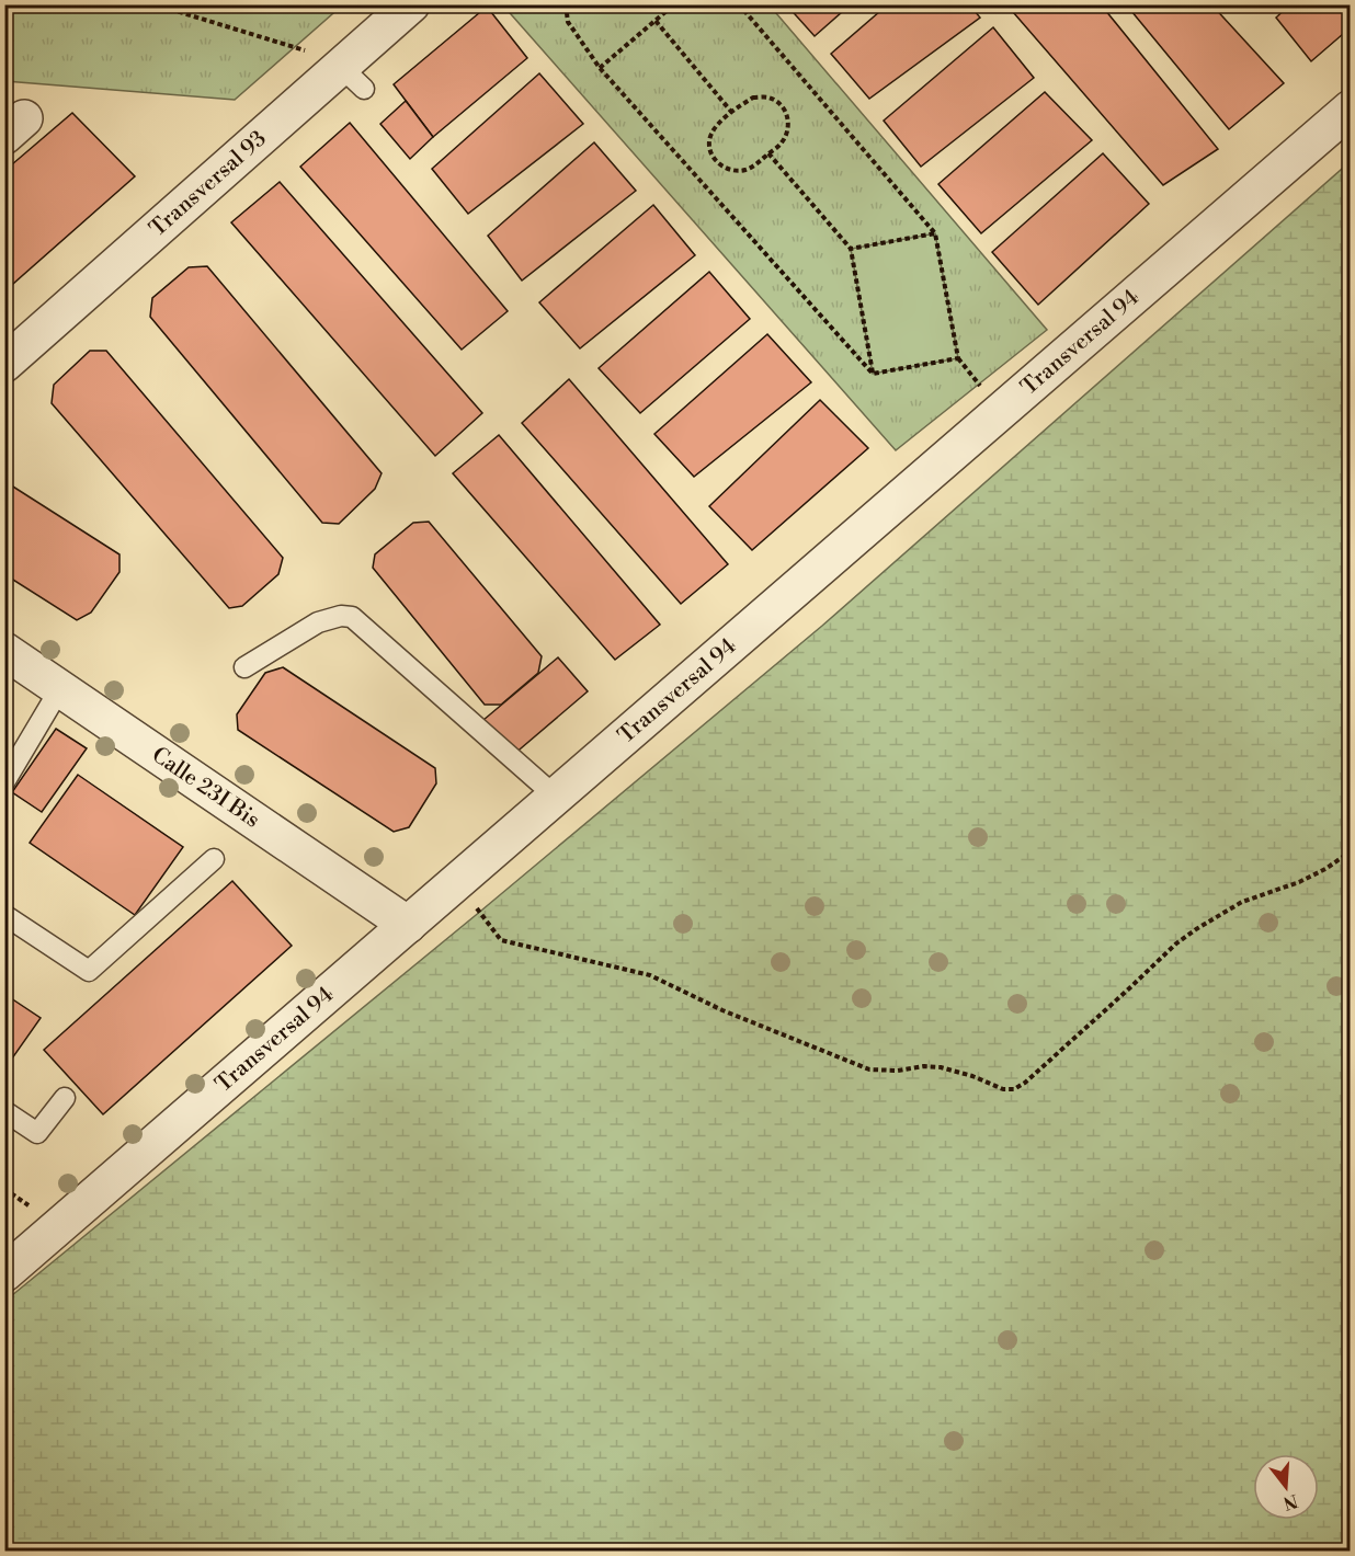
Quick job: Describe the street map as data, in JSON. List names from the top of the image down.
{
  "streets": {
    "street": ["Transversal 93", "Transversal 94", "Calle 23I Bis"]
  },
  "crossings": [
    ["Transversal 94", "Calle 23I Bis"]
  ],
  "north": "bottom"
}
